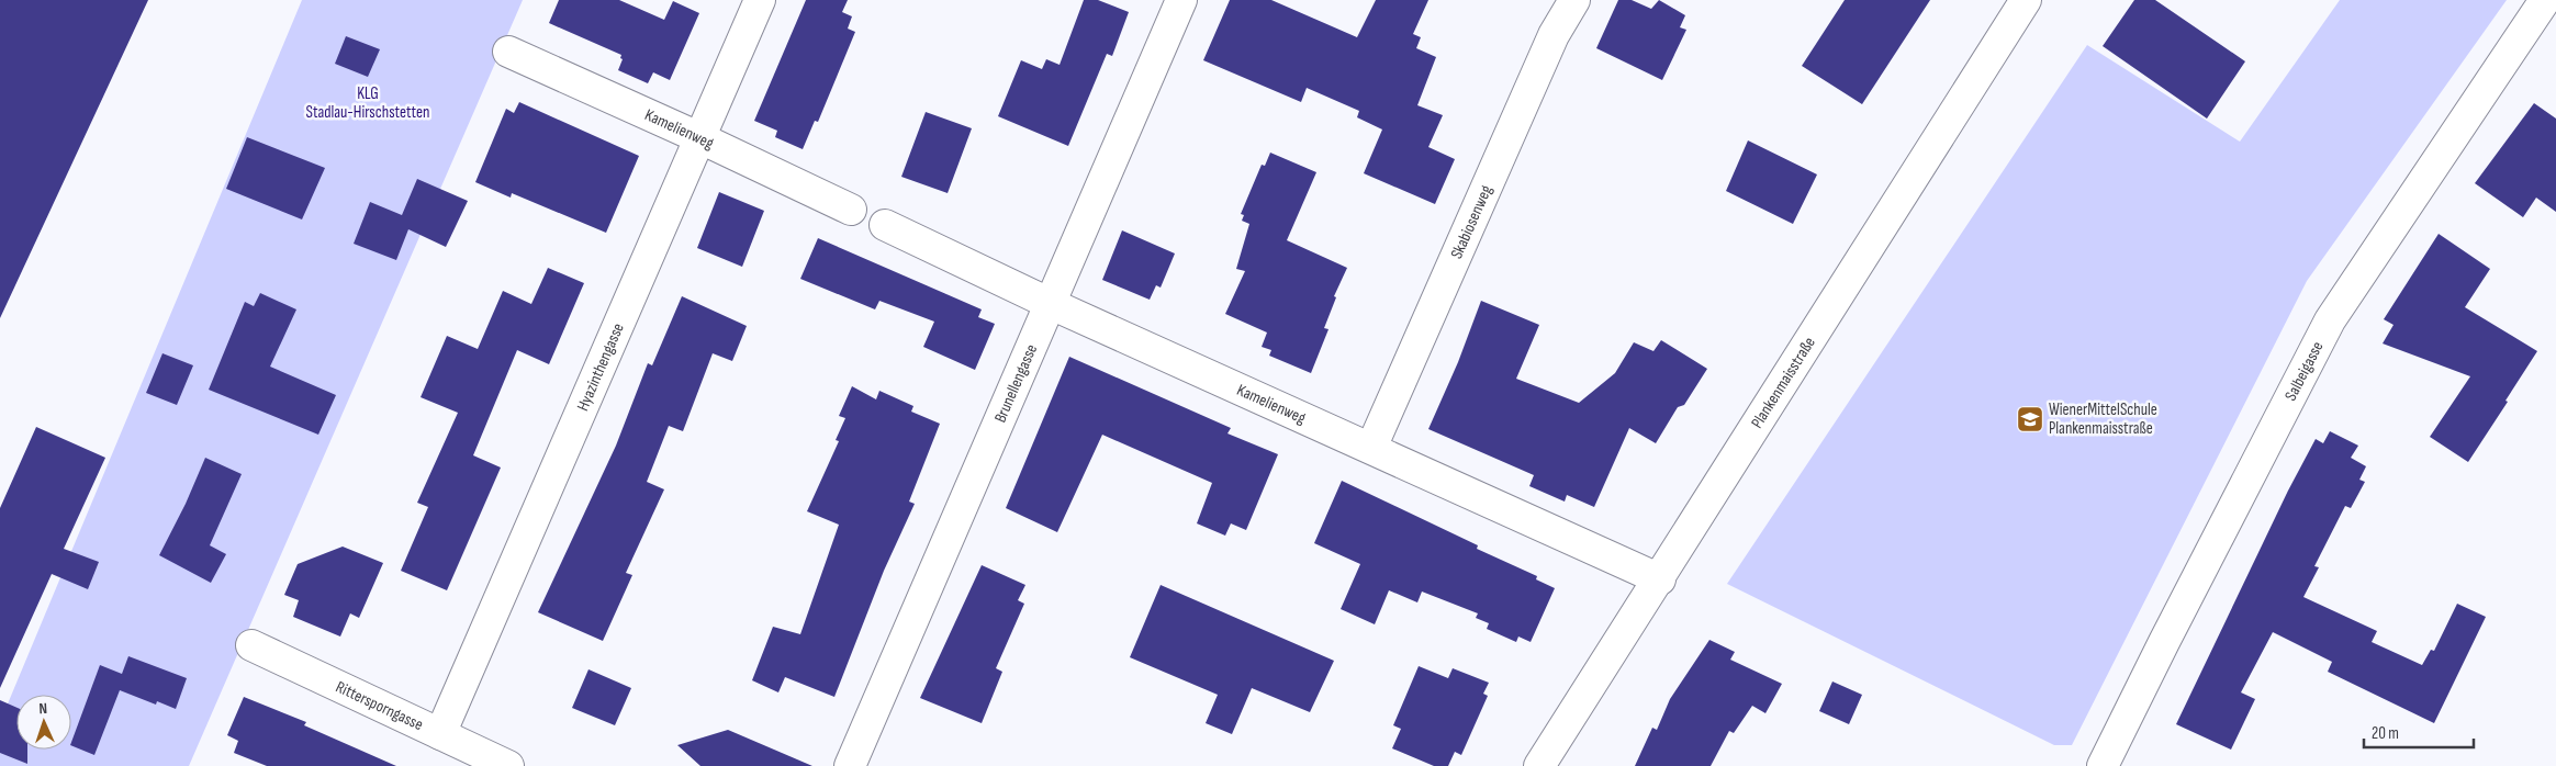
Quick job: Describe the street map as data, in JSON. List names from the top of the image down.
{
  "streets": {
    "street": [
      "Kamelienweg",
      "Skabiosenweg",
      "Hyazinthengasse",
      "Salbeigasse",
      "Brunellengasse",
      "Plankenmaisstraße",
      "Rittersporngasse"
    ]
  },
  "crossings": [
    ["Kamelienweg", "Skabiosenweg"],
    ["Kamelienweg", "Hyazinthengasse"],
    ["Kamelienweg", "Brunellengasse"],
    ["Kamelienweg", "Plankenmaisstraße"],
    ["Hyazinthengasse", "Rittersporngasse"]
  ],
  "parks": ["KLG Stadlau-Hirschstetten"],
  "places": {
    "school or university": ["WienerMittelSchule Plankenmaisstraße"]
  },
  "scale_bar": "20 m",
  "north": "top"
}
